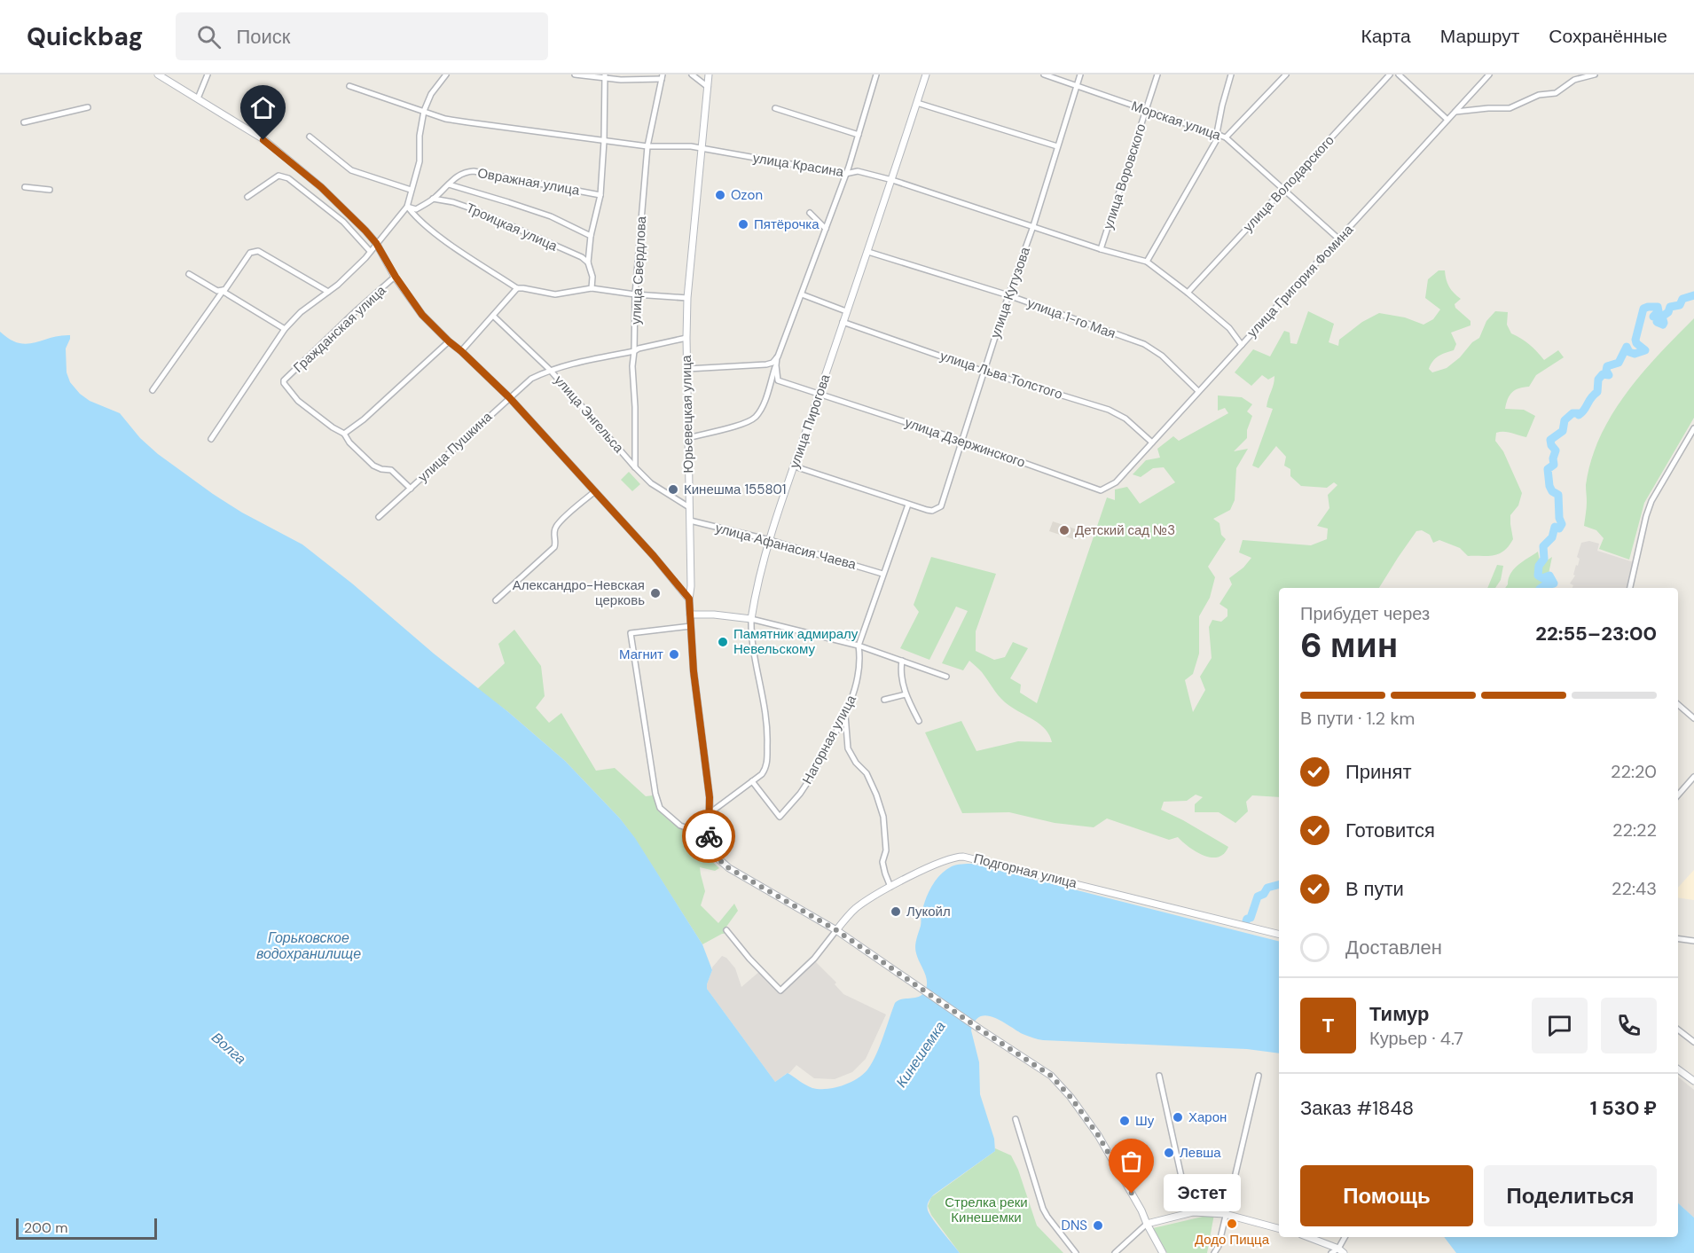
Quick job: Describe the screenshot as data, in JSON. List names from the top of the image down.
{
  "streets": {
    "street": [
      "Морская улица",
      "улица Красина",
      "улица Воровского",
      "Овражная улица",
      "улица Володарского",
      "Троицкая улица",
      "улица Свердлова",
      "улица Григория Фомина",
      "улица Кутузова",
      "улица 1-го Мая",
      "Гражданская улица",
      "улица Льва Толстого",
      "улица Энгельса",
      "Юрьевецкая улица",
      "улица Пирогова",
      "улица Дзержинского",
      "улица Пушкина",
      "улица Афанасия Чаева",
      "Нагорная улица",
      "Подгорная улица"
    ]
  },
  "crossings": [
    ["Морская улица", "улица Воровского"],
    ["Морская улица", "улица Володарского"],
    ["Морская улица", "улица Григория Фомина"],
    ["Морская улица", "улица Кутузова"],
    ["улица Красина", "улица Воровского"],
    ["улица Красина", "улица Володарского"],
    ["улица Красина", "улица Свердлова"],
    ["улица Красина", "улица Григория Фомина"],
    ["улица Красина", "улица Кутузова"],
    ["улица Красина", "Юрьевецкая улица"],
    ["улица Красина", "улица Пирогова"],
    ["Овражная улица", "Троицкая улица"],
    ["улица Свердлова", "улица Энгельса"],
    ["улица Свердлова", "улица Пушкина"],
    ["улица Григория Фомина", "улица 1-го Мая"],
    ["улица Григория Фомина", "улица Льва Толстого"],
    ["улица Григория Фомина", "улица Дзержинского"],
    ["улица Кутузова", "улица 1-го Мая"],
    ["улица Кутузова", "улица Льва Толстого"],
    ["улица Кутузова", "улица Дзержинского"],
    ["улица Кутузова", "Нагорная улица"],
    ["улица 1-го Мая", "улица Пирогова"],
    ["улица Льва Толстого", "улица Пирогова"],
    ["улица Энгельса", "Юрьевецкая улица"],
    ["улица Энгельса", "улица Пушкина"],
    ["Юрьевецкая улица", "улица Пирогова"],
    ["Юрьевецкая улица", "улица Пушкина"],
    ["Юрьевецкая улица", "улица Афанасия Чаева"],
    ["Юрьевецкая улица", "Подгорная улица"],
    ["улица Пирогова", "улица Дзержинского"],
    ["улица Пирогова", "улица Афанасия Чаева"],
    ["улица Пирогова", "Нагорная улица"],
    ["улица Афанасия Чаева", "Нагорная улица"]
  ],
  "water": ["Горьковское водохранилище", "Волга", "Кинешемка"],
  "parks": ["Стрелка реки Кинешемки"],
  "places": [
    "Ozon",
    "Пятёрочка",
    "Кинешма 155801",
    "Детский сад №3",
    "Александро-Невская церковь",
    "Памятник адмиралу Невельскому",
    "Магнит",
    "Лукойл",
    "Харон",
    "Шу",
    "Левша",
    "Эстет",
    "Додо Пицца",
    "DNS"
  ],
  "scale_bar": "200 m",
  "page": {
    "header": "Quickbag",
    "search": "Поиск",
    "nav": ["Карта", "Маршрут", "Сохранённые"],
    "heading": ["6 мин", "Прибудет через", "22:55–23:00"],
    "panel": [
      "Тимур",
      "Курьер · 4.7",
      "Заказ #1848",
      "1 530 ₽"
    ],
    "bar": "В пути · 1.2 km",
    "list": [
      ["Принят", "22:20"],
      ["Готовится", "22:22"],
      ["В пути", "22:43"],
      "Доставлен"
    ],
    "round": "Т",
    "buttons": ["Помощь", "Поделиться"],
    "bubble": "Эстет",
    "scale": "200 m"
  }
}
